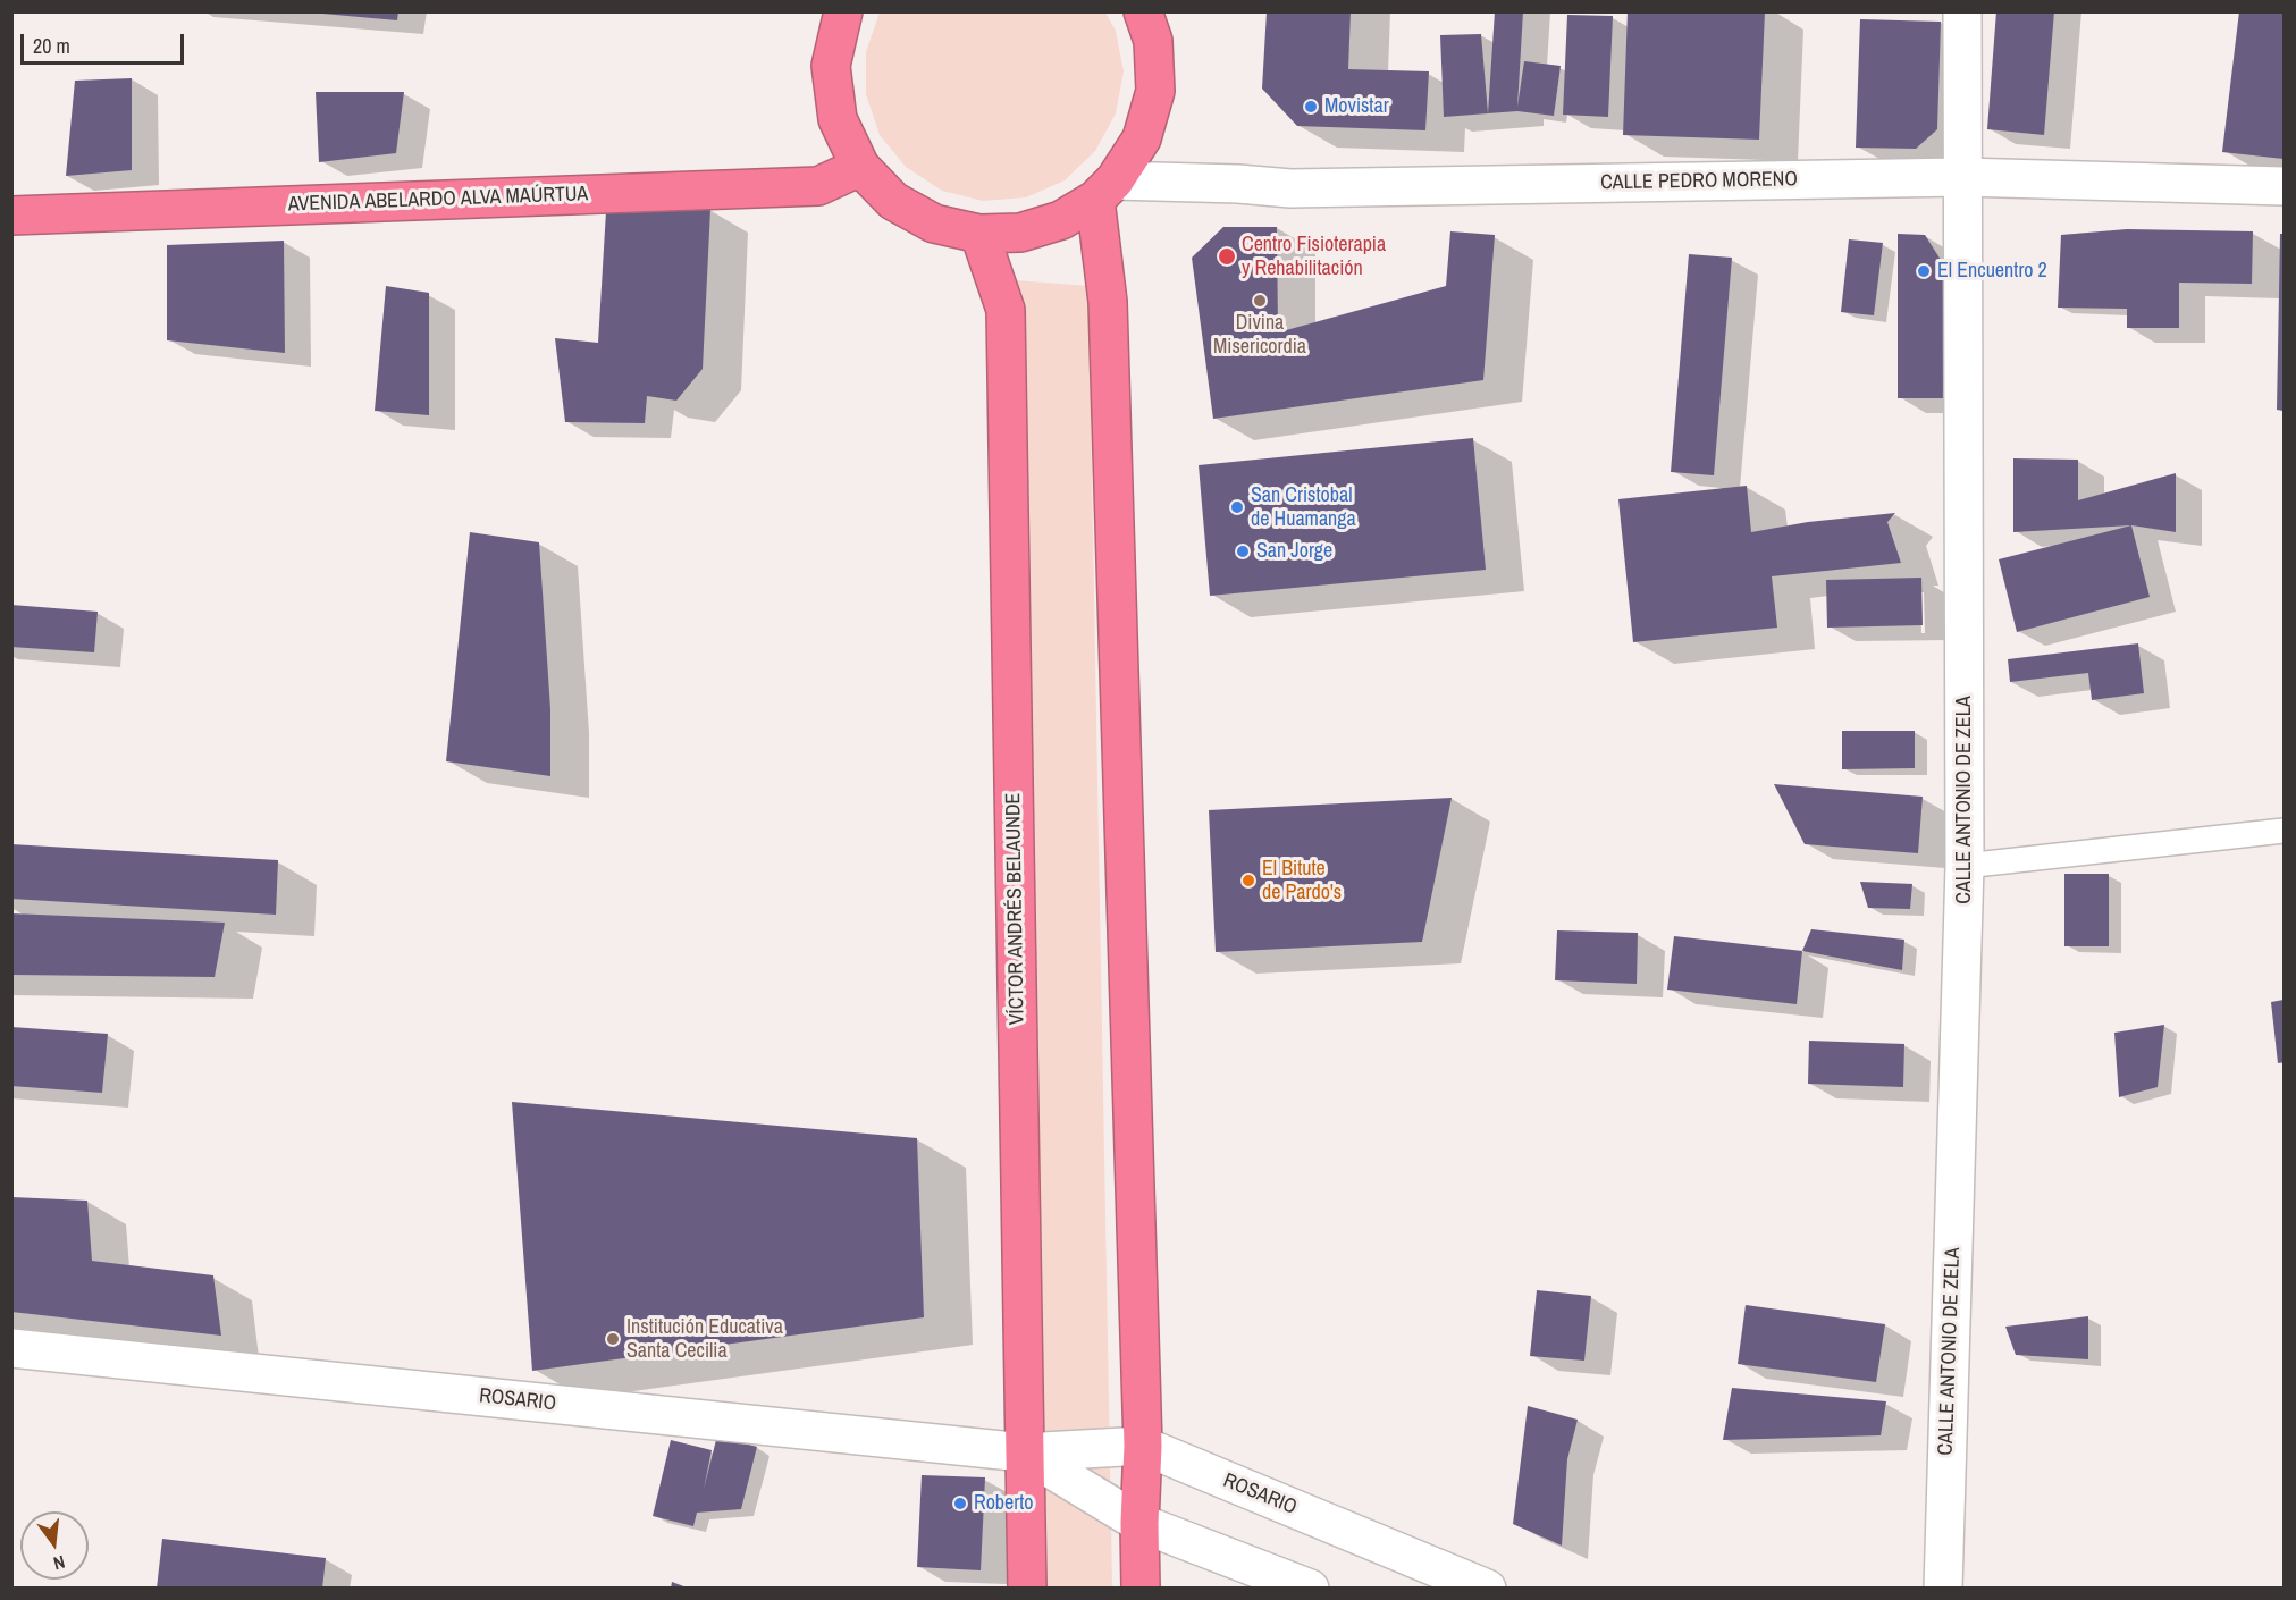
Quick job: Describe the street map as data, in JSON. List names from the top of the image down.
{
  "streets": {
    "highway": ["AVENIDA ABELARDO ALVA MAÚRTUA", "VÍCTOR ANDRÉS BELAUNDE"],
    "street": ["CALLE PEDRO MORENO", "CALLE ANTONIO DE ZELA", "ROSARIO"]
  },
  "crossings": [
    ["CALLE PEDRO MORENO", "CALLE ANTONIO DE ZELA"],
    ["VÍCTOR ANDRÉS BELAUNDE", "ROSARIO"]
  ],
  "places": [
    "Movistar",
    "Centro Fisioterapia y Rehabilitación",
    "El Encuentro 2",
    "Divina Misericordia",
    "San Cristobal de Huamanga",
    "San Jorge",
    "El Bitute de Pardo's",
    "Institución Educativa Santa Cecilia",
    "Roberto"
  ],
  "scale_bar": "20 m",
  "north": "bottom"
}
